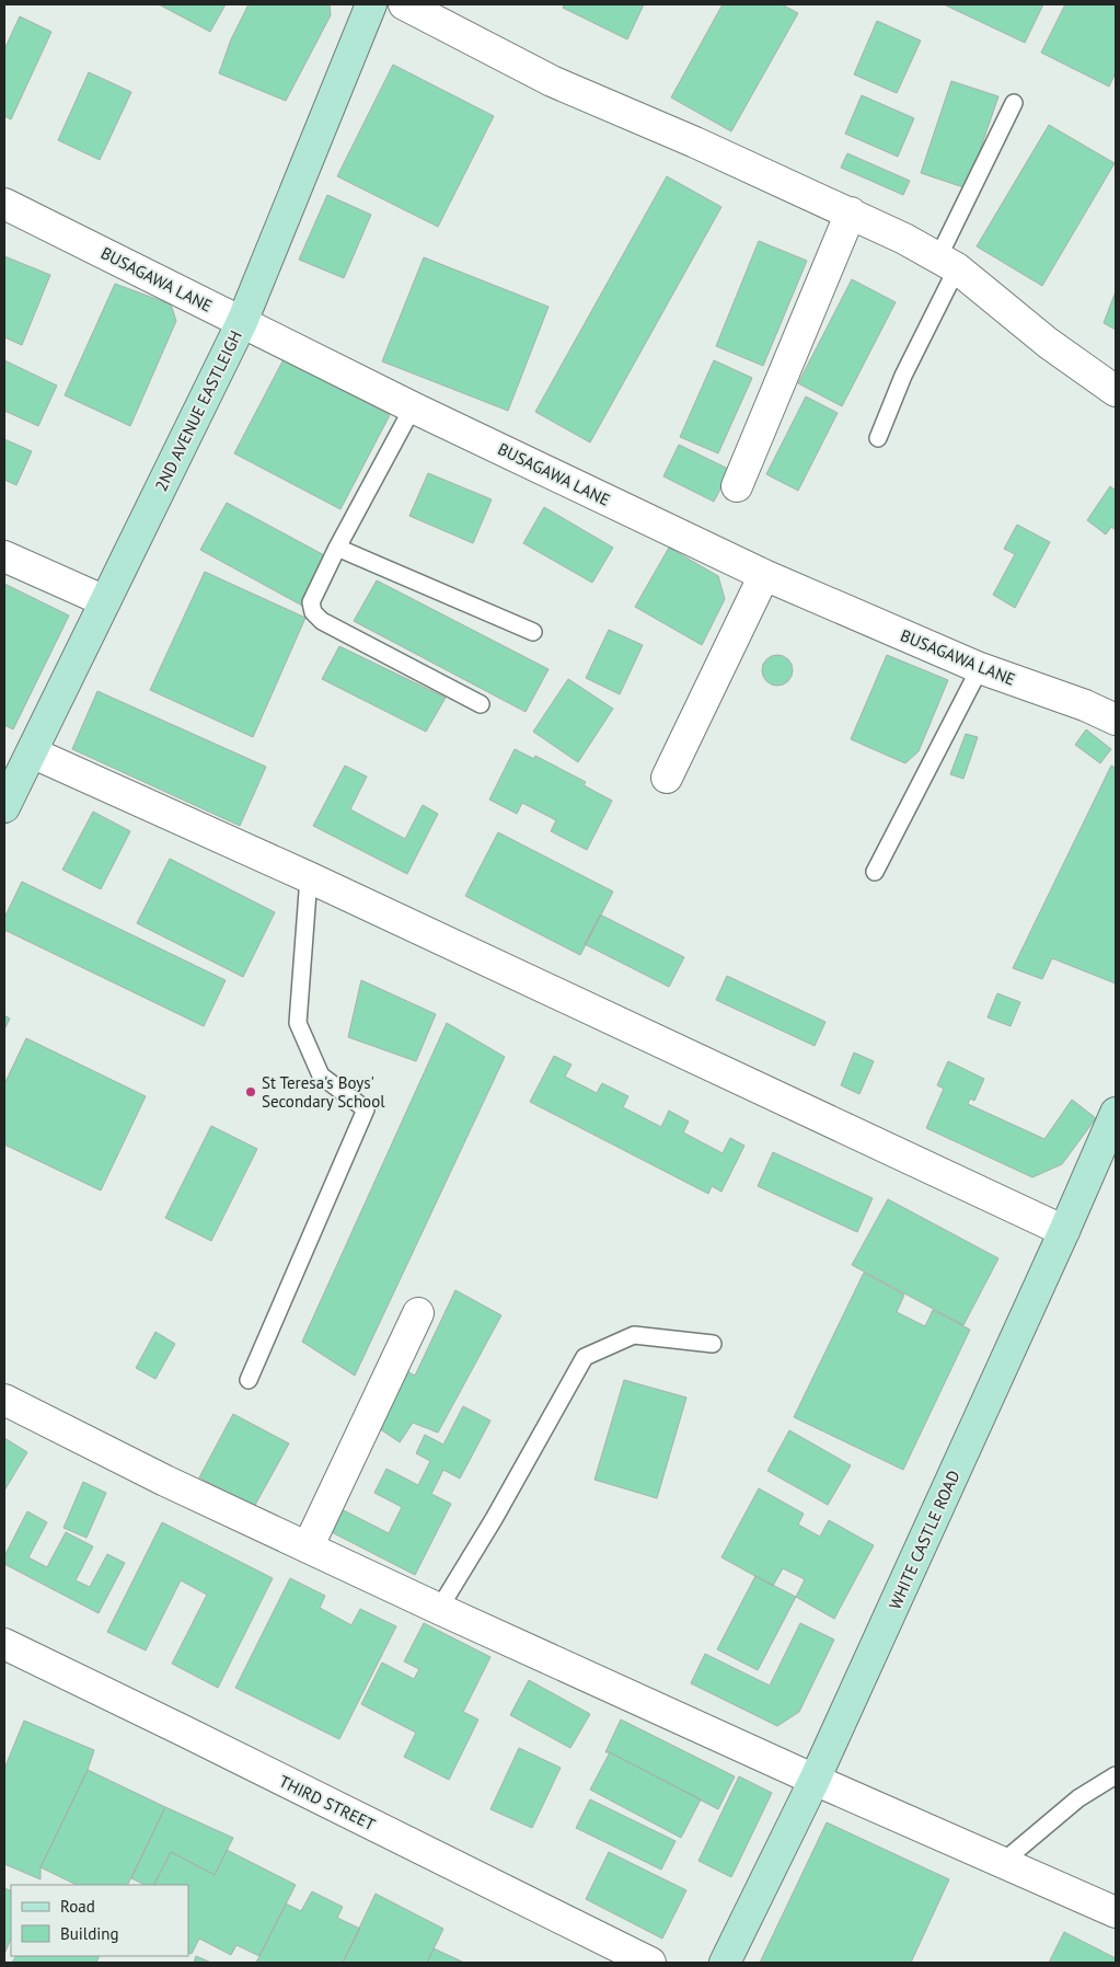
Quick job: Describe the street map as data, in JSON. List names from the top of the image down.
{
  "streets": {
    "street": [
      "BUSAGAWA LANE",
      "2ND AVENUE EASTLEIGH",
      "WHITE CASTLE ROAD",
      "THIRD STREET"
    ]
  },
  "crossings": [
    ["BUSAGAWA LANE", "2ND AVENUE EASTLEIGH"]
  ],
  "places": ["St Teresa's Boys' Secondary School"],
  "legend": ["Road", "Building"]
}
